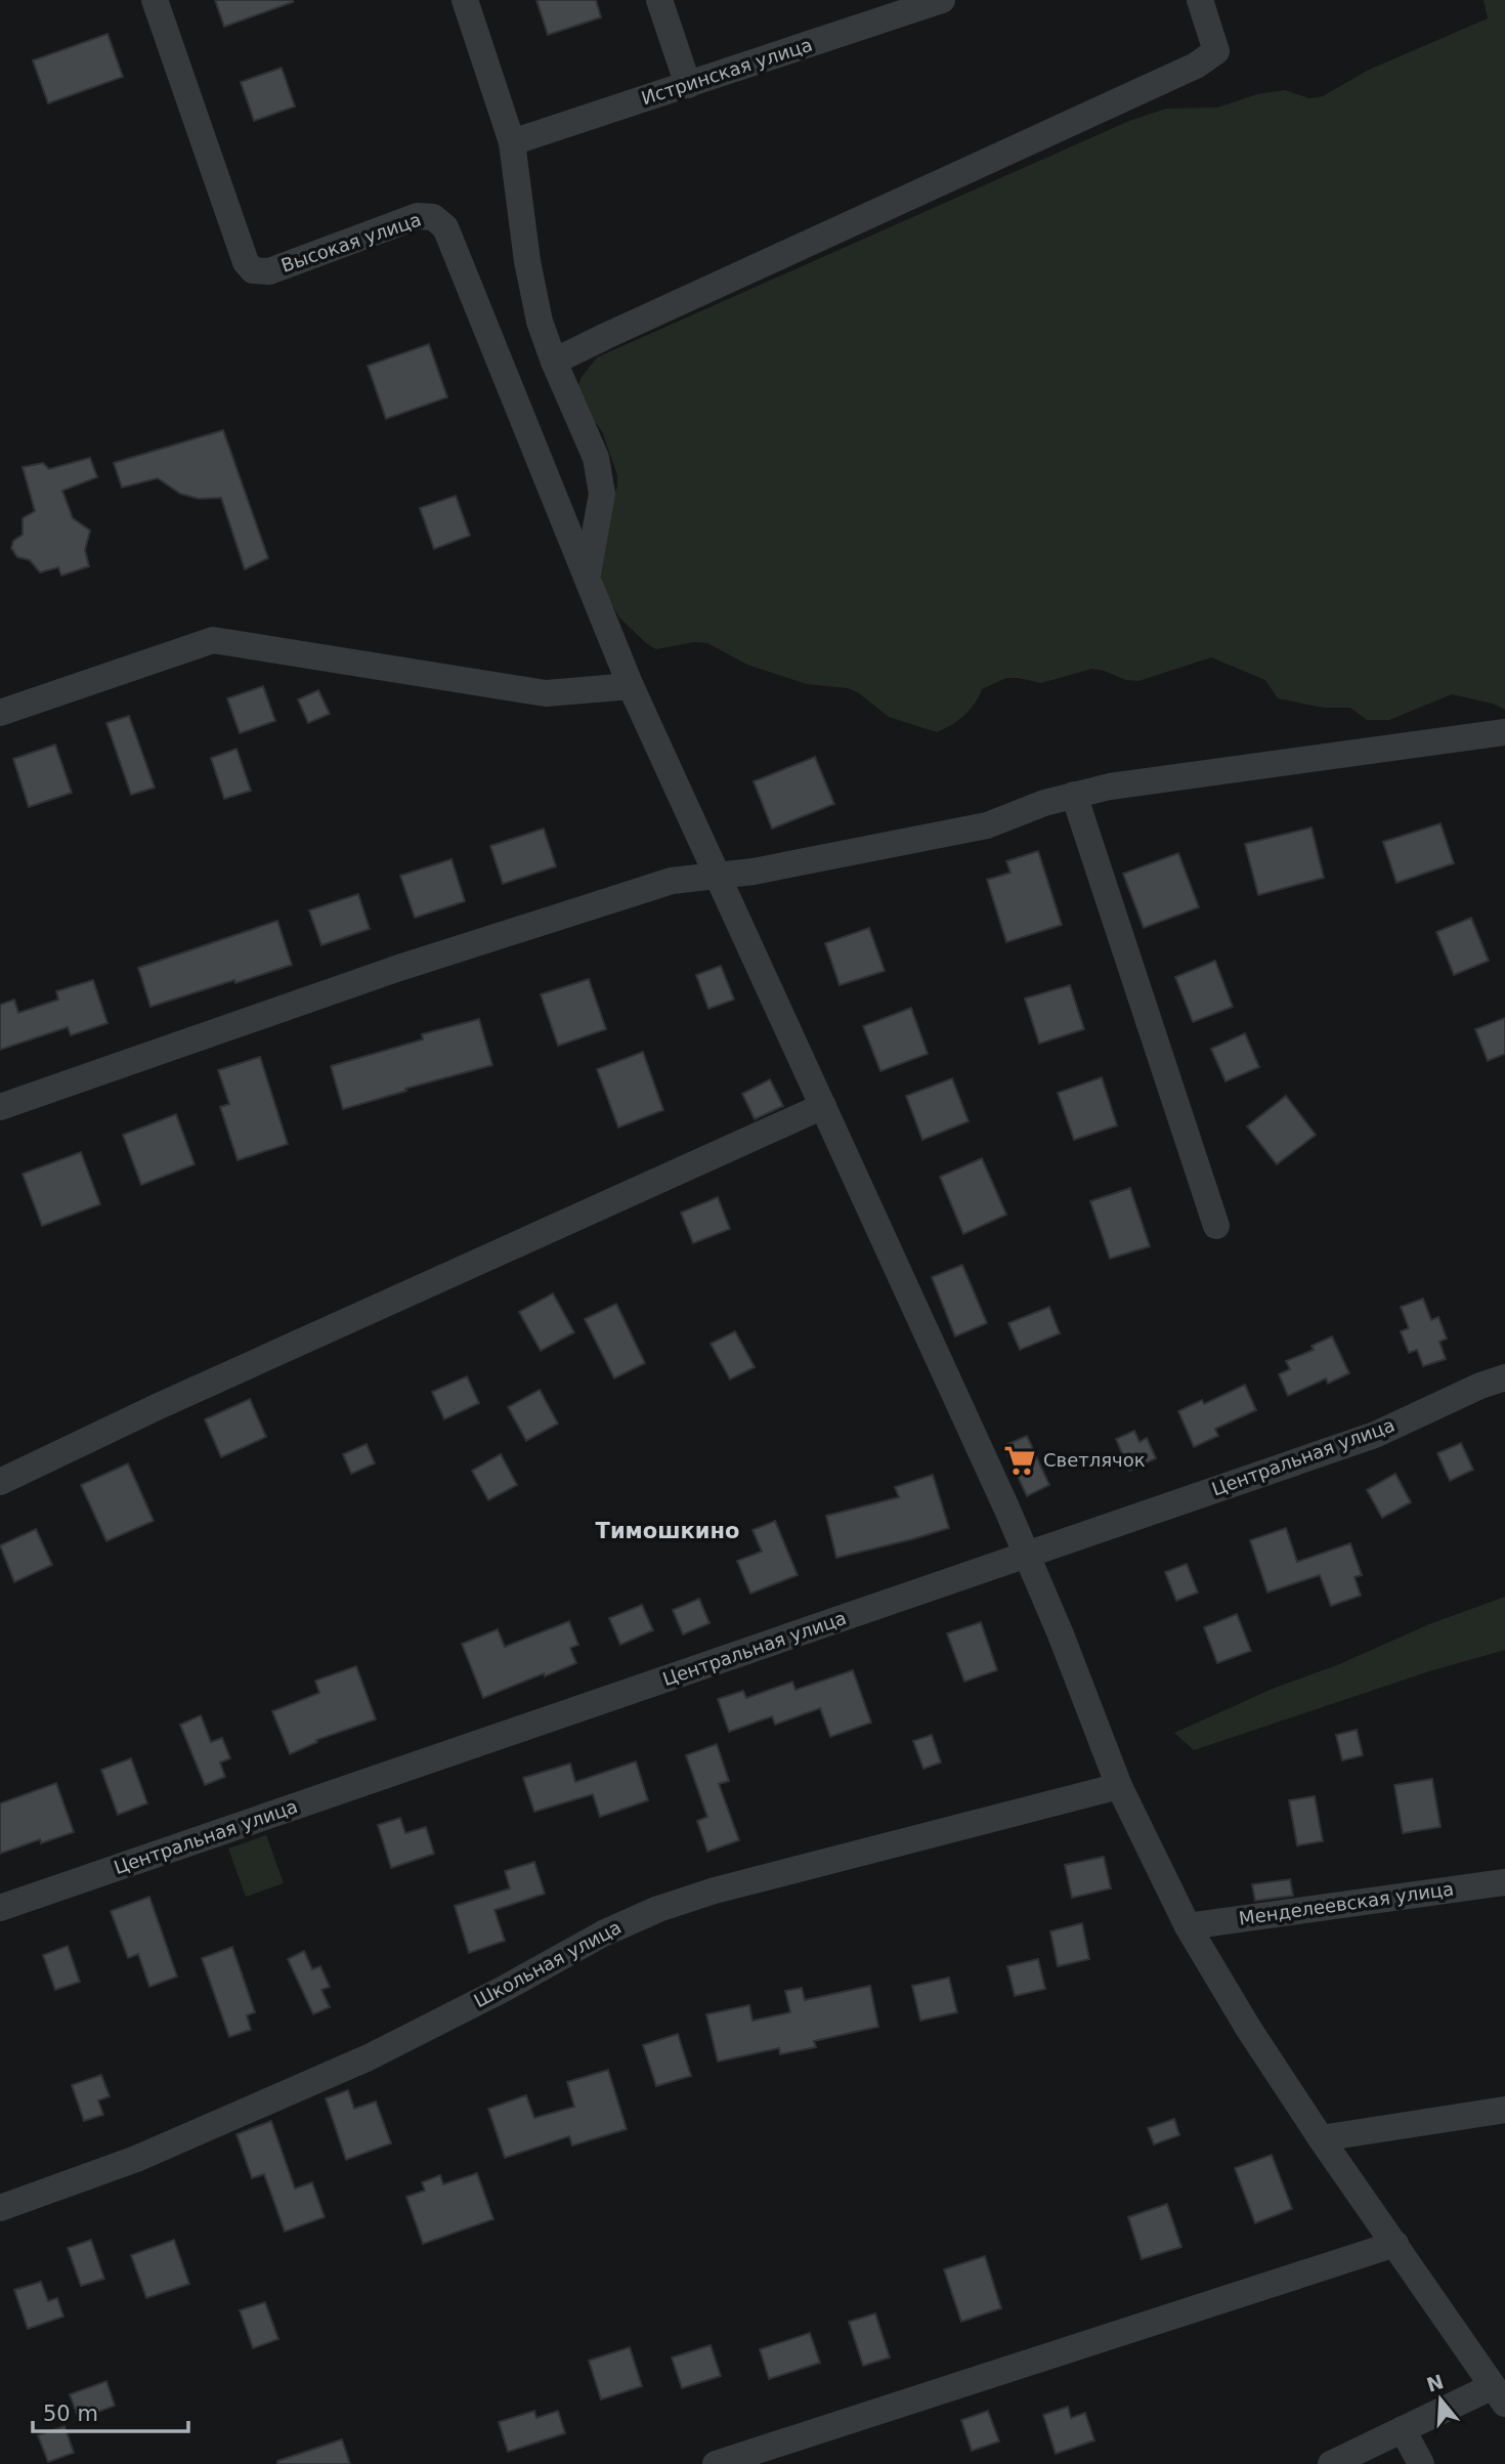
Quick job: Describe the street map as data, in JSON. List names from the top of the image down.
{
  "streets": {
    "street": [
      "Истринская улица",
      "Высокая улица",
      "Центральная улица",
      "Менделеевская улица",
      "Школьная улица"
    ]
  },
  "districts": ["Тимошкино"],
  "places": {
    "supermarket": ["Светлячок"]
  },
  "scale_bar": "50 m",
  "north": "top"
}
